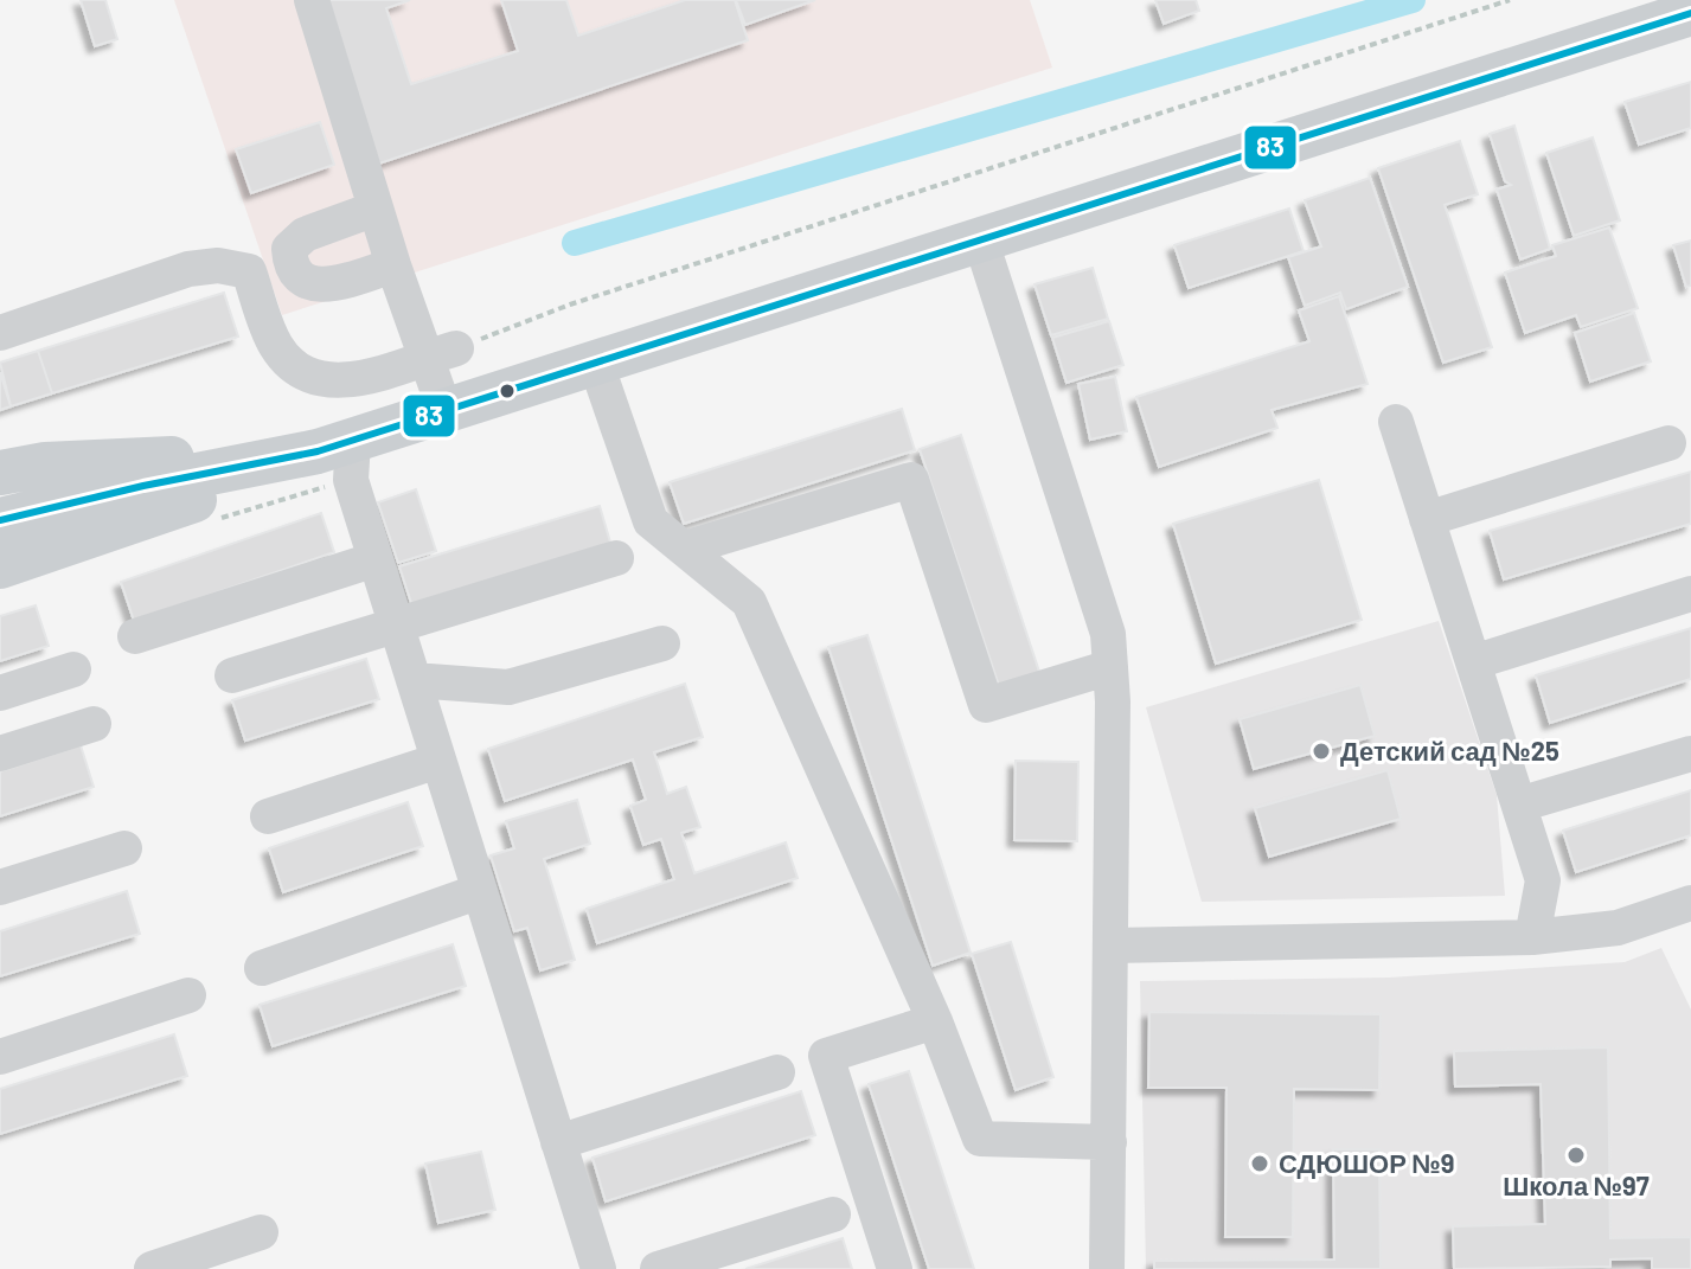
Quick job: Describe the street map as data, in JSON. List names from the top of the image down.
{
  "places": ["Детский сад №25", "Школа №97", "СДЮШОР №9"],
  "lines": ["transit line 83"]
}
